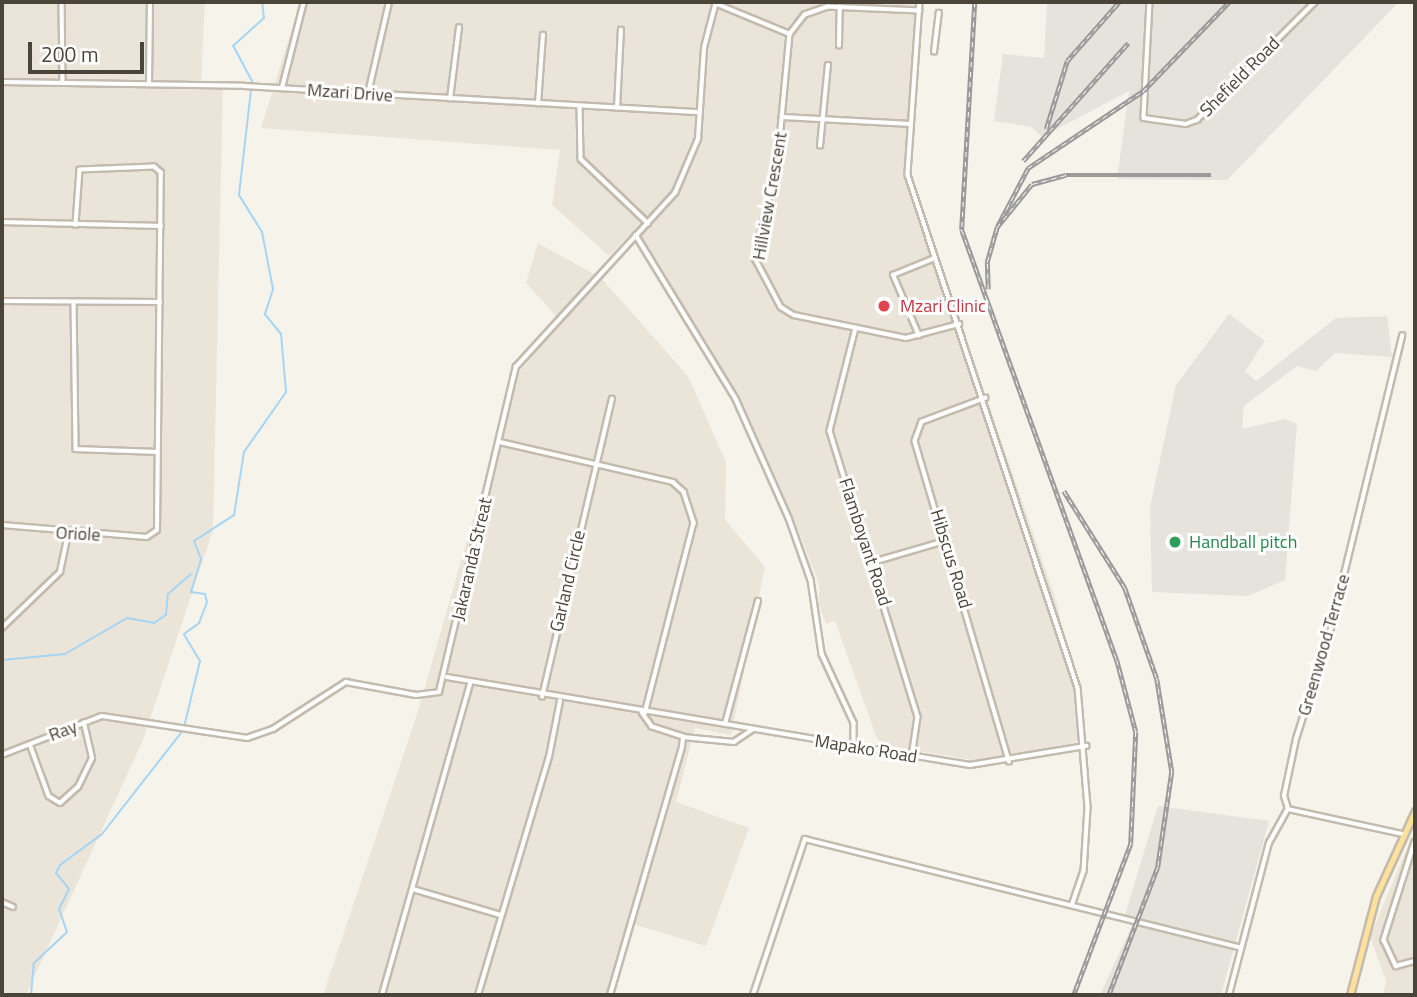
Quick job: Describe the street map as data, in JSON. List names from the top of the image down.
{
  "streets": {
    "street": [
      "Shefield Road",
      "Mzari Drive",
      "Hillview Crescent",
      "Oriole",
      "Flamboyant Road",
      "Jakaranda Streat",
      "Hibscus Road",
      "Garland Circle",
      "Greenwood Terrace",
      "Ray",
      "Mapako Road"
    ]
  },
  "crossings": [
    ["Mzari Drive", "Jakaranda Streat"],
    ["Hillview Crescent", "Flamboyant Road"],
    ["Flamboyant Road", "Mapako Road"],
    ["Jakaranda Streat", "Ray"],
    ["Jakaranda Streat", "Mapako Road"],
    ["Hibscus Road", "Mapako Road"],
    ["Garland Circle", "Mapako Road"],
    ["Ray", "Mapako Road"]
  ],
  "places": ["Mzari Clinic", "Handball pitch"],
  "scale_bar": "200 m"
}
